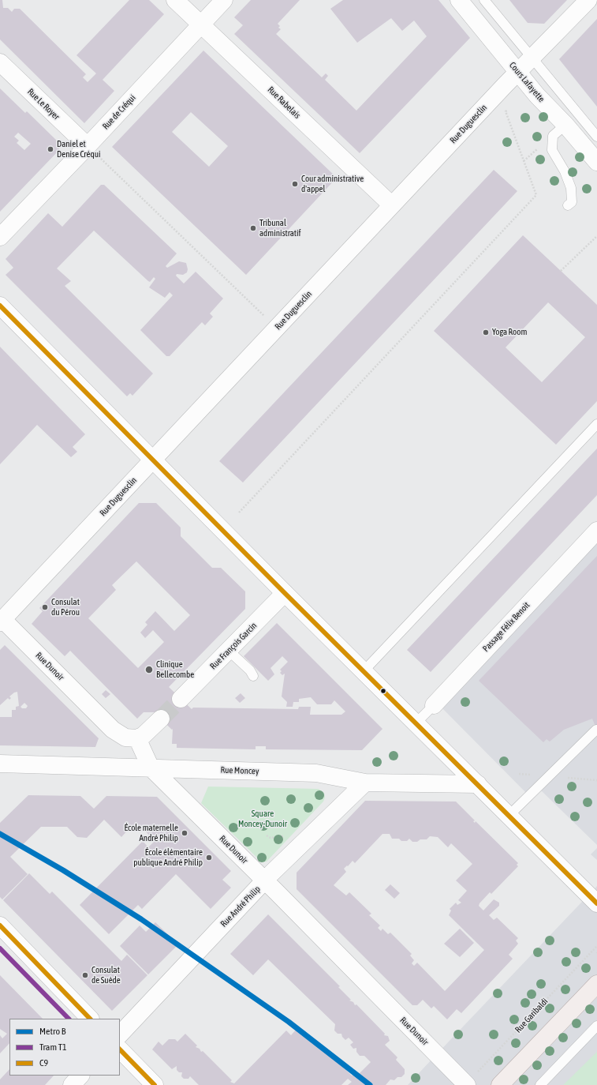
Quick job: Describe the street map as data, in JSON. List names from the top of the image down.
{
  "streets": {
    "street": [
      "Cours Lafayette",
      "Rue Rabelais",
      "Rue Le Royer",
      "Rue de Créqui",
      "Rue Duguesclin",
      "Passage Félix Benoit",
      "Rue François Garcin",
      "Rue Dunoir",
      "Rue Moncey",
      "Rue André Philip"
    ],
    "path": ["Rue Garibaldi"]
  },
  "crossings": [
    ["Cours Lafayette", "Rue Duguesclin"],
    ["Rue Rabelais", "Rue de Créqui"],
    ["Rue Rabelais", "Rue Duguesclin"],
    ["Rue Le Royer", "Rue de Créqui"],
    ["Rue Duguesclin", "Rue Dunoir"],
    ["Rue Dunoir", "Rue Moncey"],
    ["Rue Dunoir", "Rue André Philip"],
    ["Rue Dunoir", "Rue Garibaldi"],
    ["Rue Moncey", "Rue André Philip"]
  ],
  "parks": ["Square Moncey-Dunoir"],
  "places": [
    "Daniel et Denise Créqui",
    "Cour administrative d'appel",
    "Tribunal administratif",
    "Yoga Room",
    "Consulat du Pérou",
    "Clinique Bellecombe",
    "École maternelle André Philip",
    "École élémentaire publique André Philip",
    "Consulat de Suède"
  ],
  "lines": ["transit line C9", "metro line B", "tram line T1"],
  "legend": ["Metro B", "Tram T1", "C9"]
}
